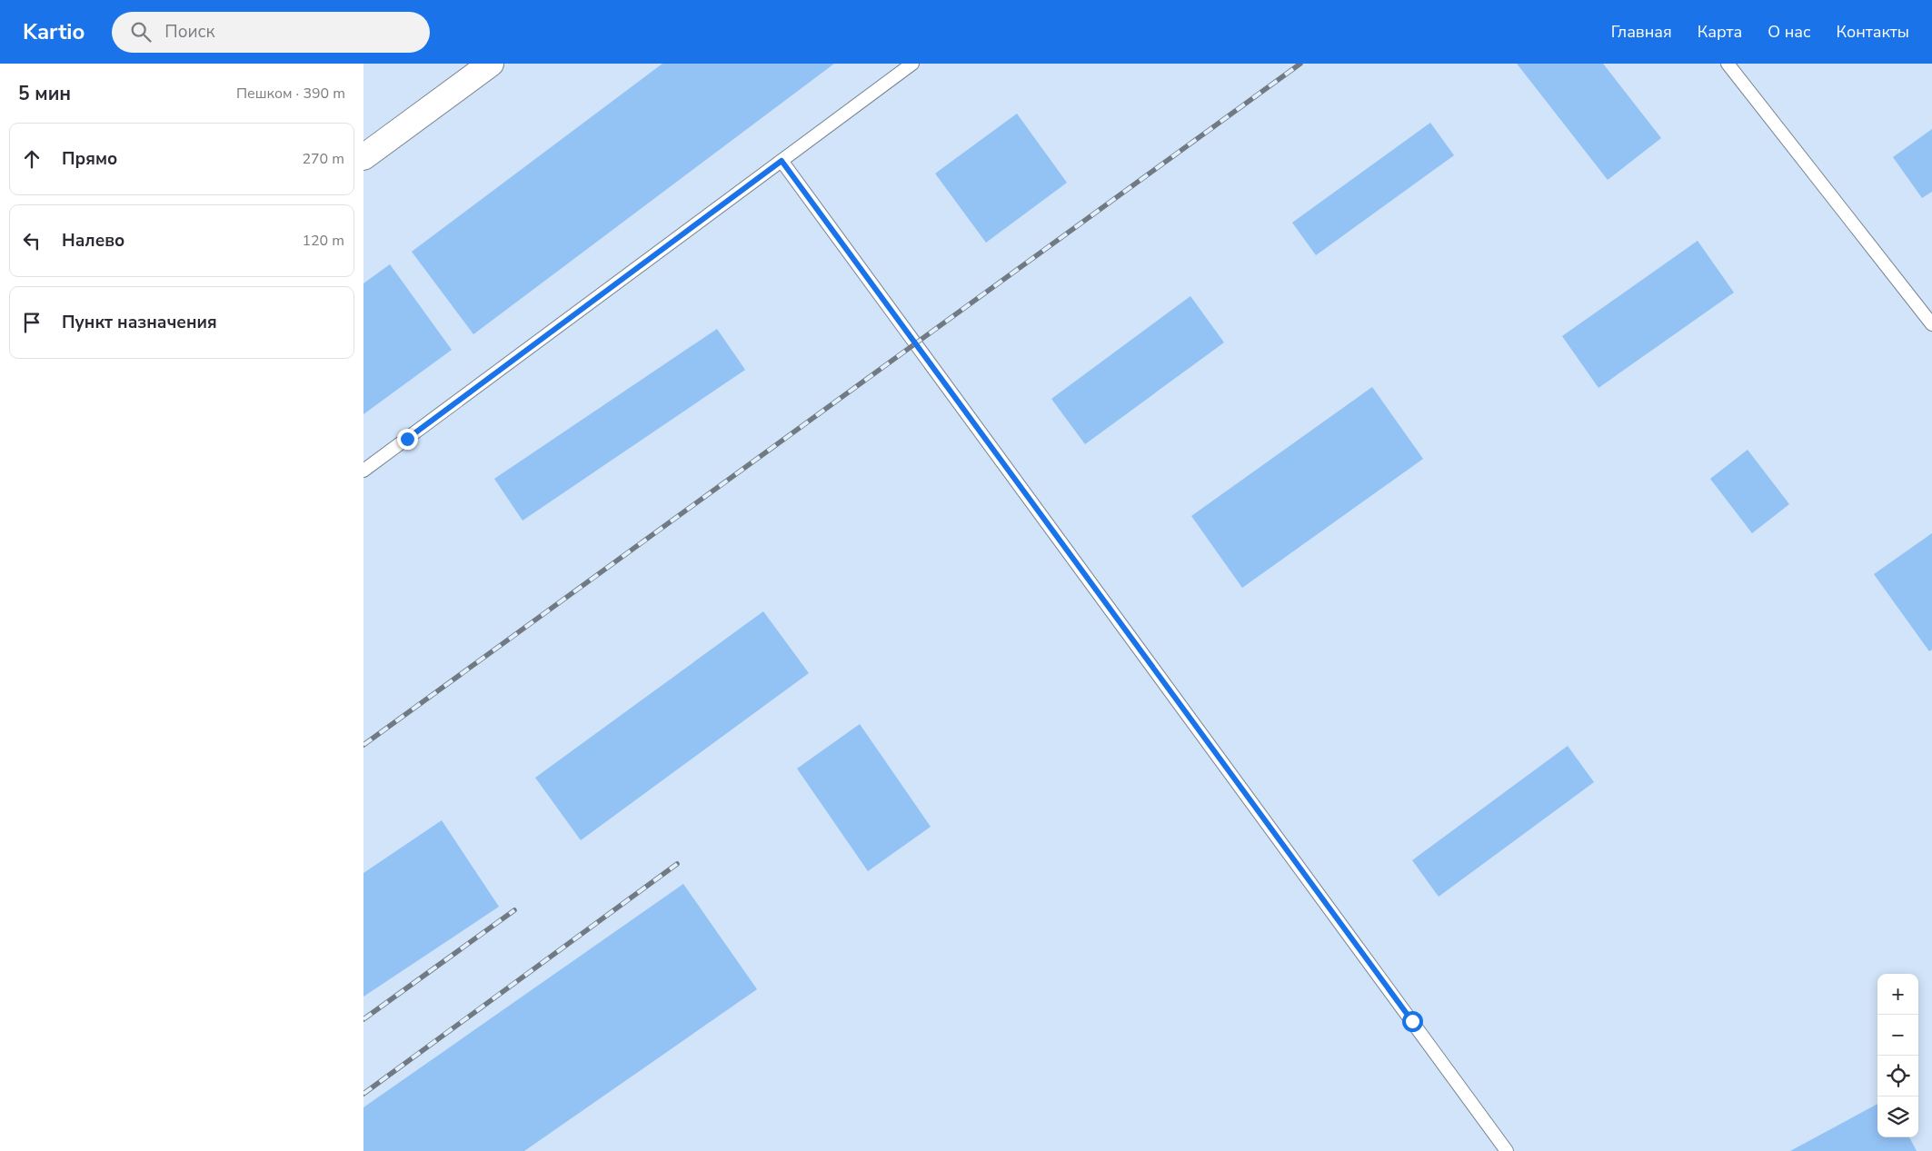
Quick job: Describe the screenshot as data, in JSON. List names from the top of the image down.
{
  "page": {
    "header": "Kartio",
    "search": "Поиск",
    "nav": [
      "Главная",
      "Карта",
      "О нас",
      "Контакты"
    ],
    "heading": ["5 мин", "Пешком · 390 m"],
    "list": [
      ["Прямо", "270 m"],
      ["Налево", "120 m"],
      "Пункт назначения"
    ],
    "map_buttons": ["+", "−"]
  }
}
